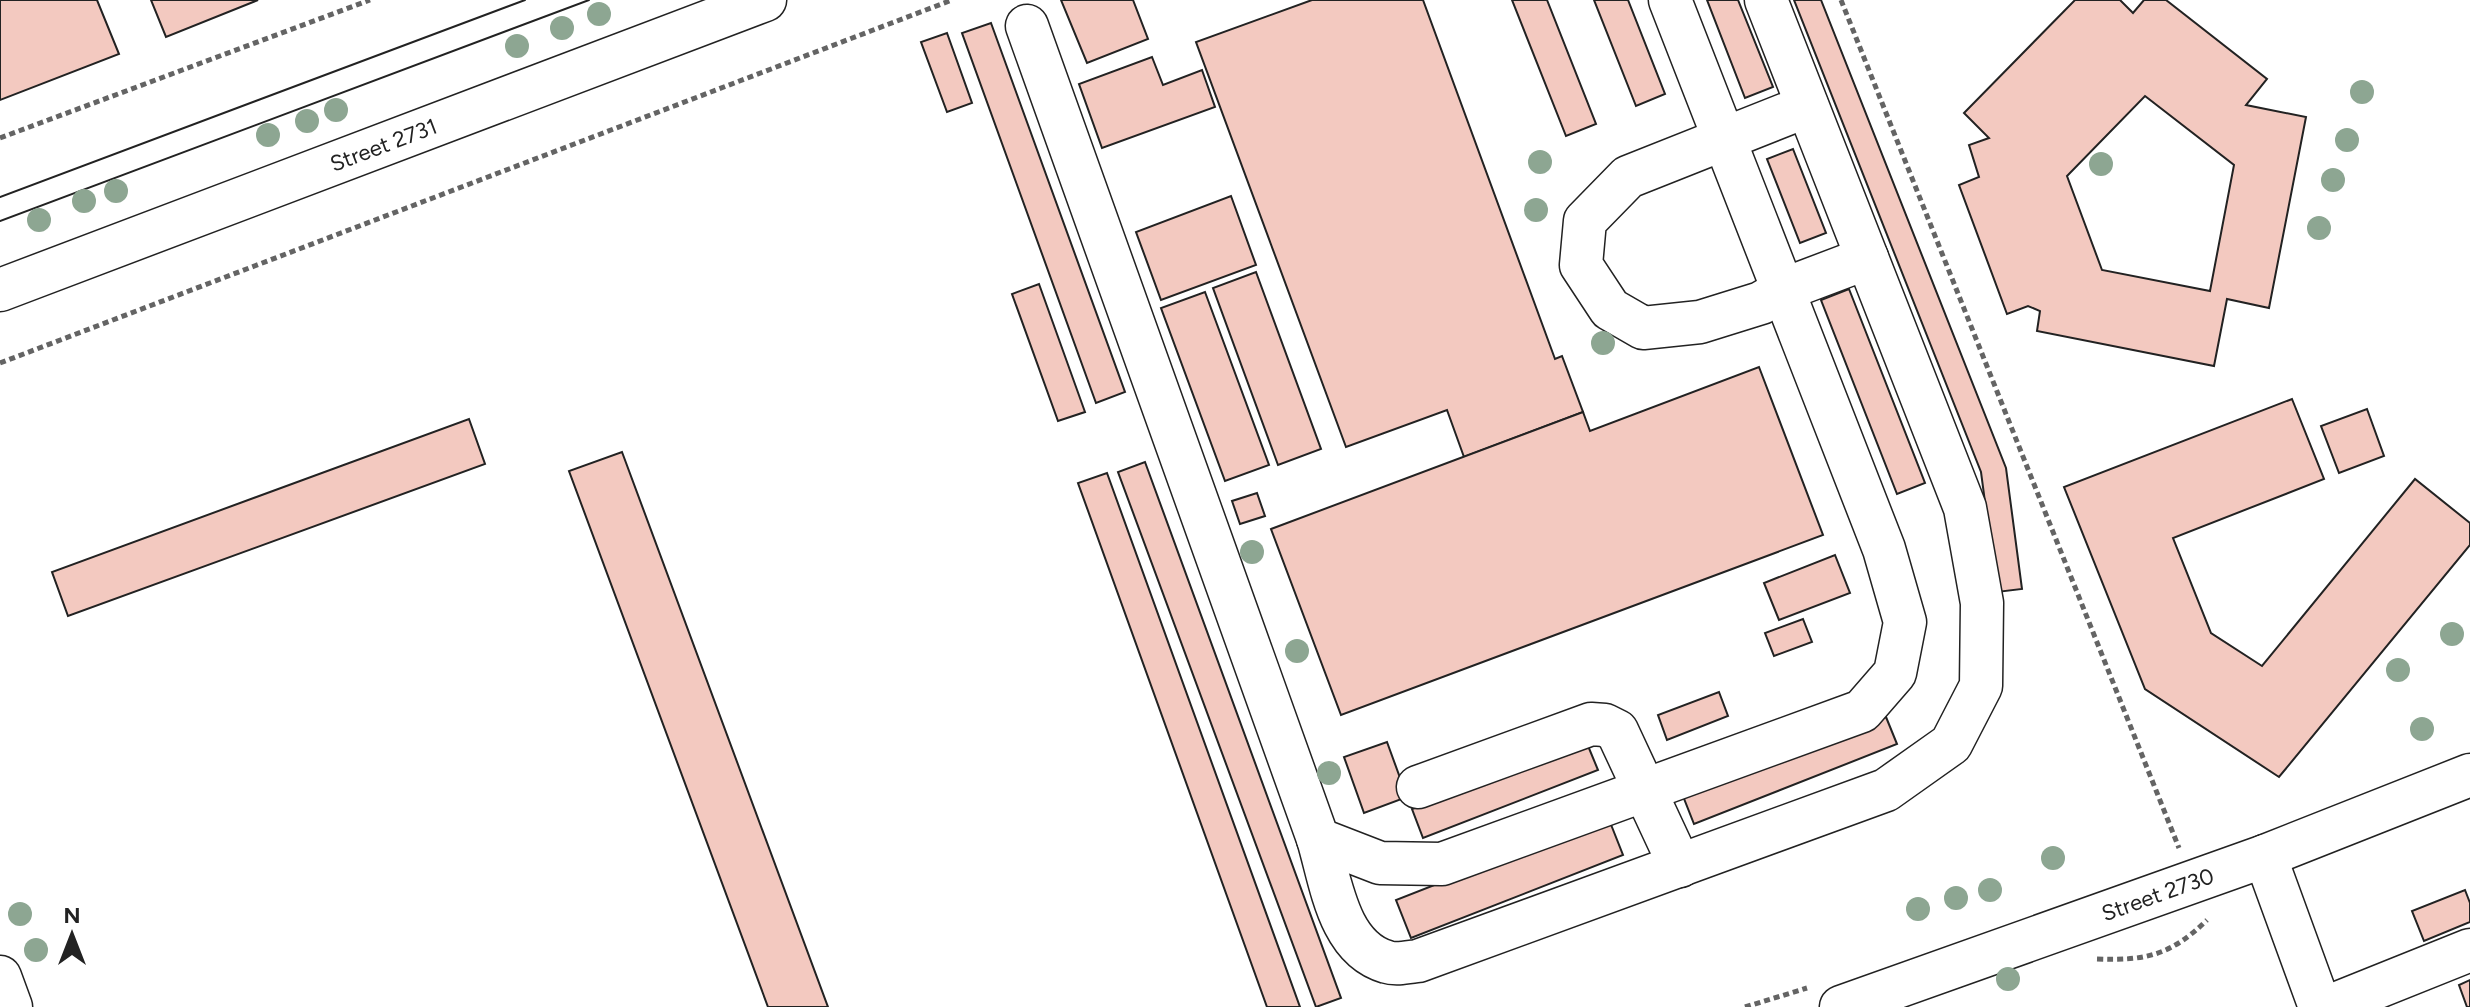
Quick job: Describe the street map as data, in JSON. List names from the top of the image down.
{
  "streets": {
    "street": ["Street 2731", "Street 2730"]
  },
  "north": "top"
}
